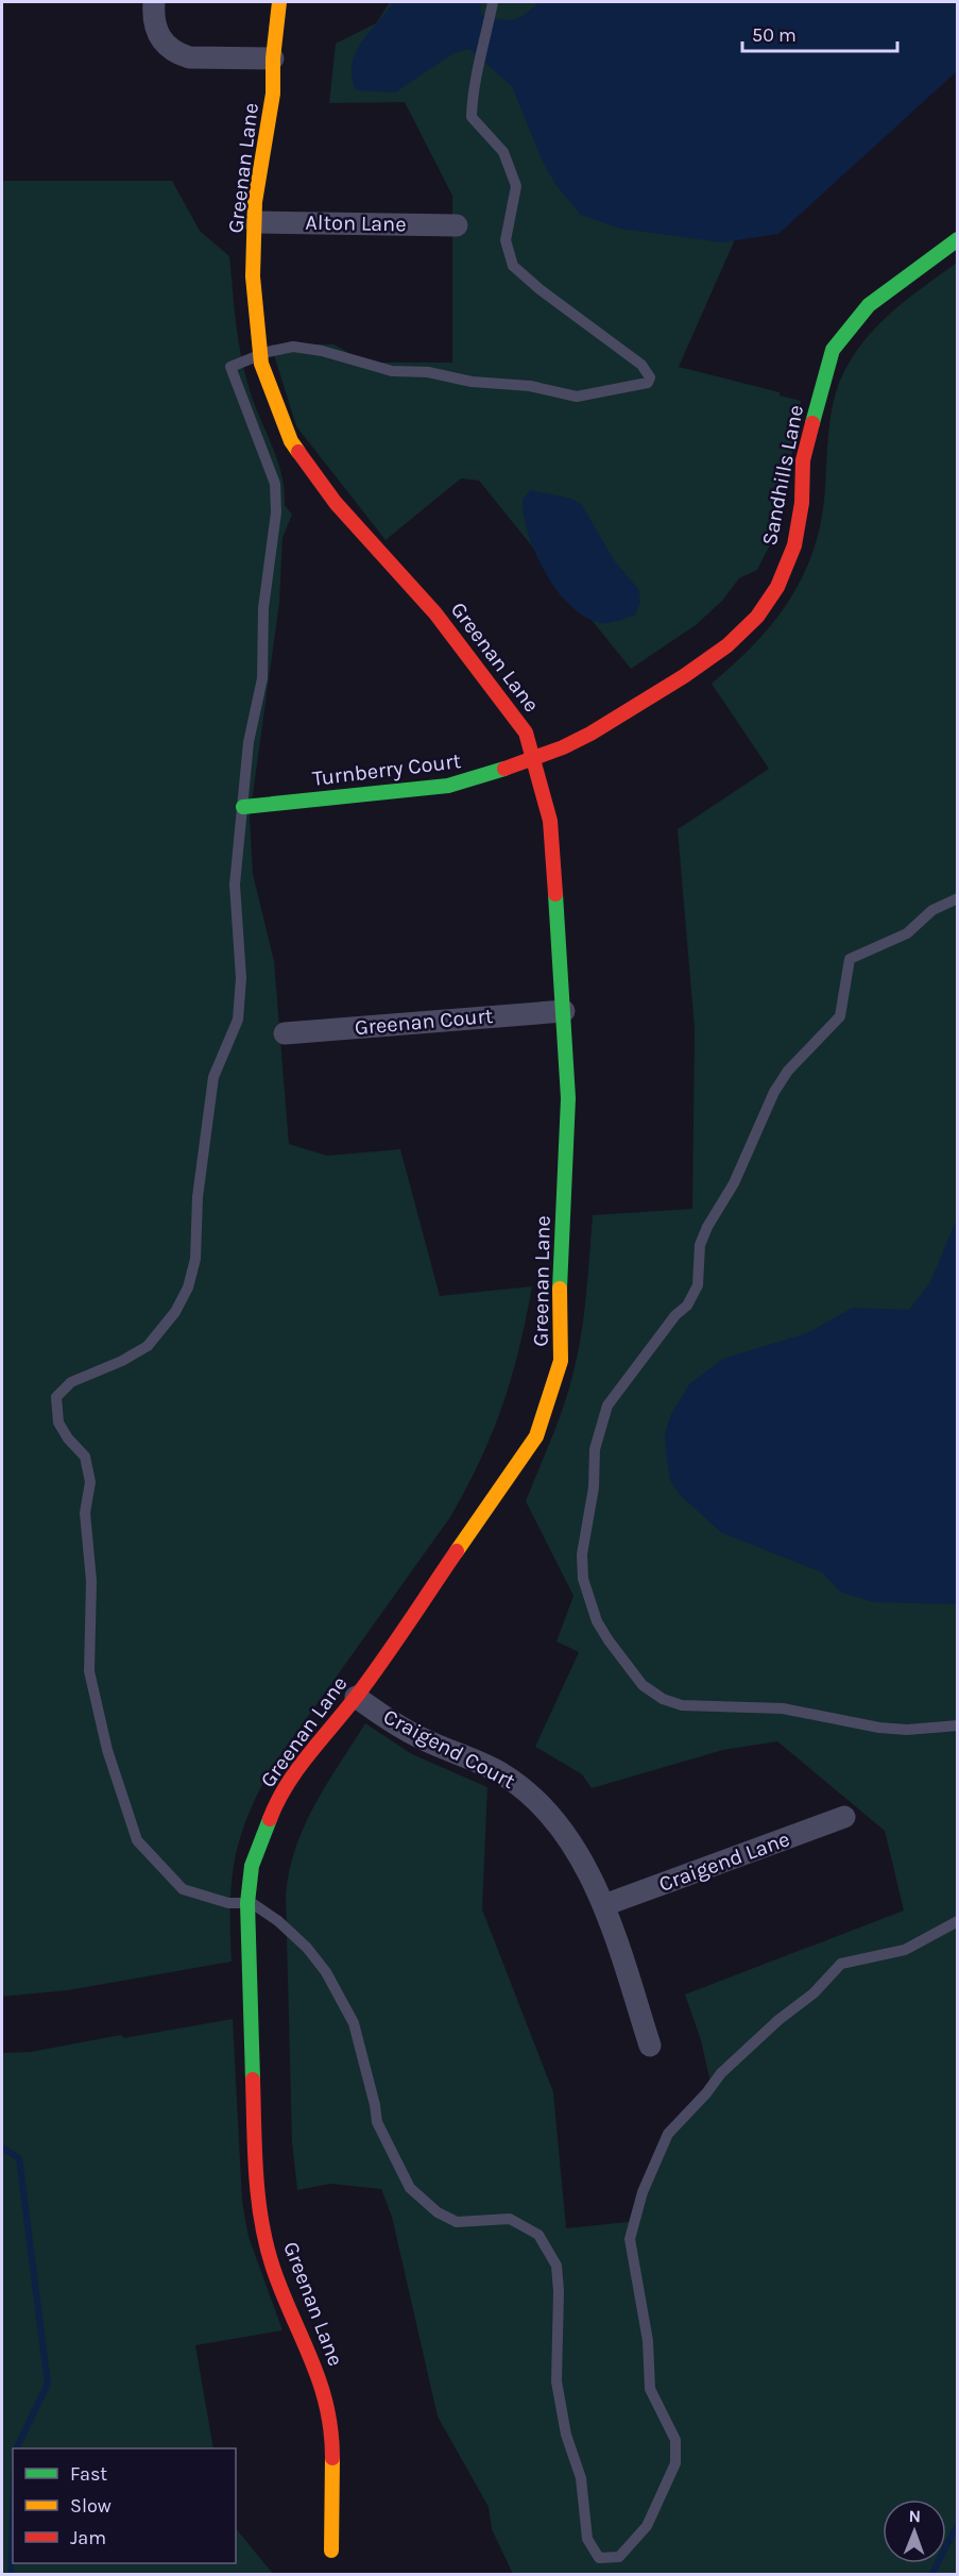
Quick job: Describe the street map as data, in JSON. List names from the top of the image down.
{
  "streets": {
    "street": [
      "Greenan Lane",
      "Alton Lane",
      "Sandhills Lane",
      "Turnberry Court",
      "Greenan Court",
      "Craigend Court",
      "Craigend Lane"
    ]
  },
  "crossings": [
    ["Greenan Lane", "Alton Lane"],
    ["Greenan Lane", "Sandhills Lane"],
    ["Greenan Lane", "Turnberry Court"],
    ["Greenan Lane", "Greenan Court"],
    ["Greenan Lane", "Craigend Court"],
    ["Sandhills Lane", "Turnberry Court"],
    ["Craigend Court", "Craigend Lane"]
  ],
  "legend": ["Fast", "Slow", "Jam"],
  "scale_bar": "50 m",
  "north": "top"
}
